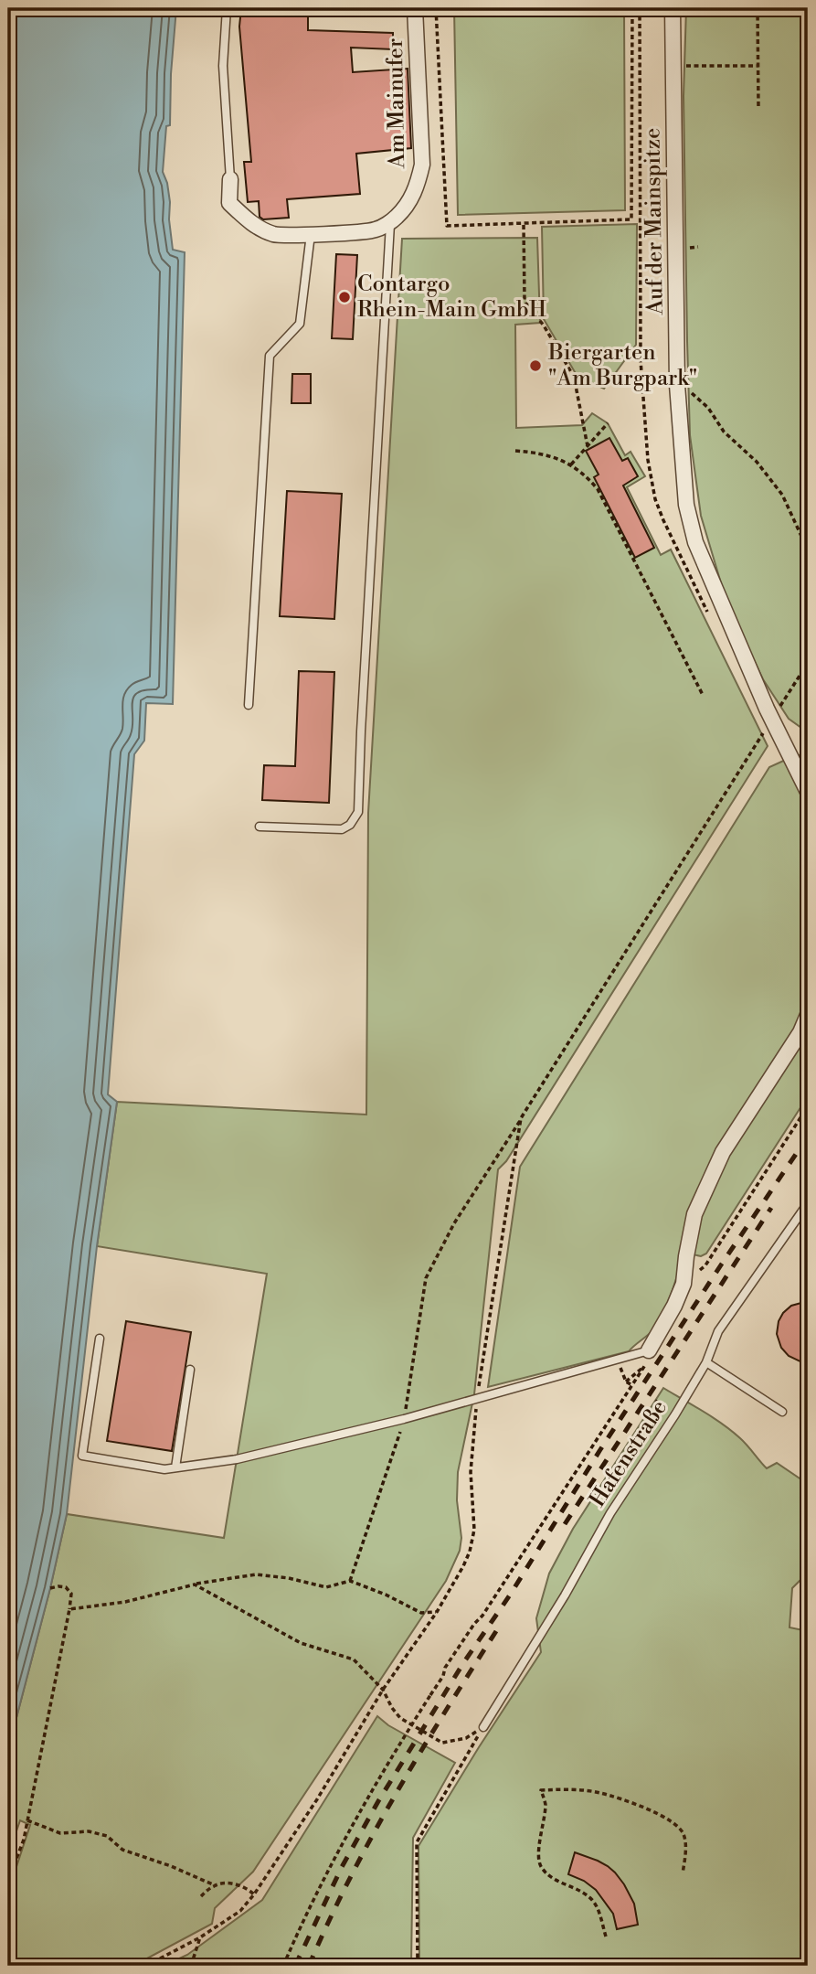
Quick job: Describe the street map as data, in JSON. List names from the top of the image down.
{
  "streets": {
    "street": ["Am Mainufer", "Auf der Mainspitze"],
    "lane": ["Hafenstraße"]
  },
  "places": ["Contargo Rhein-Main GmbH", "Biergarten \"Am Burgpark\""]
}
